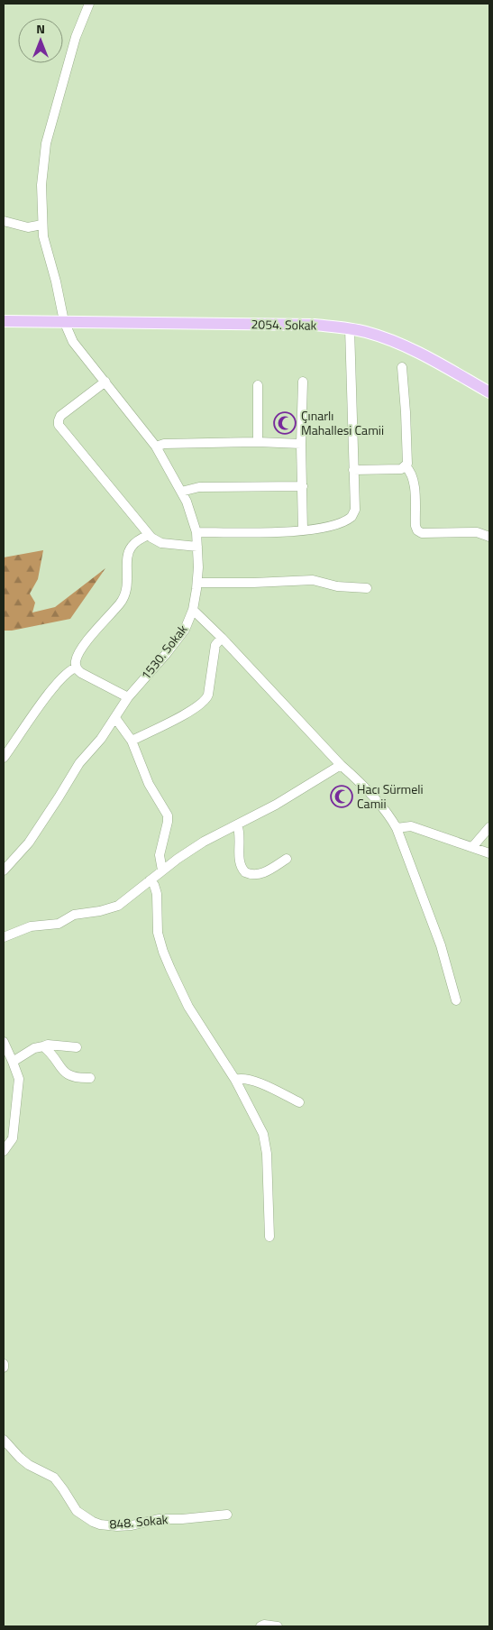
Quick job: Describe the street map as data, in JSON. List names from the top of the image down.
{
  "streets": {
    "main road": ["2054. Sokak"],
    "street": ["1530. Sokak", "848. Sokak"]
  },
  "crossings": [
    ["2054. Sokak", "1530. Sokak"]
  ],
  "places": {
    "mosque": ["Çınarlı Mahallesi Camii", "Hacı Sürmeli Camii"]
  },
  "north": "top"
}
